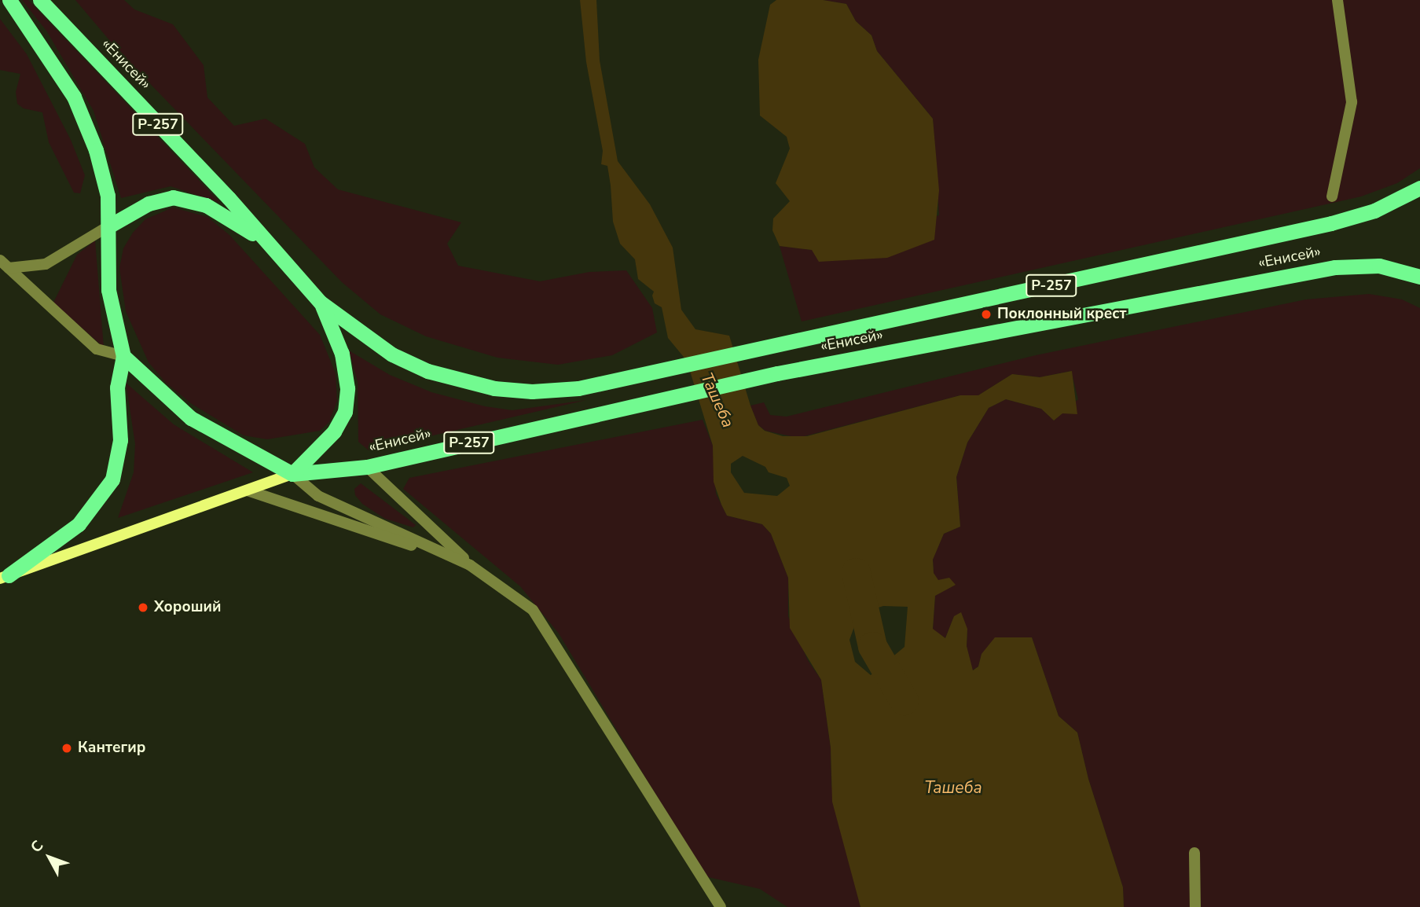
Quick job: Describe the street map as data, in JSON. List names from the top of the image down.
{
  "streets": {
    "highway": ["«Енисей»", "Р-257"]
  },
  "water": ["Ташеба"],
  "places": ["Поклонный крест", "Хороший", "Кантегир"],
  "north": "top left"
}
